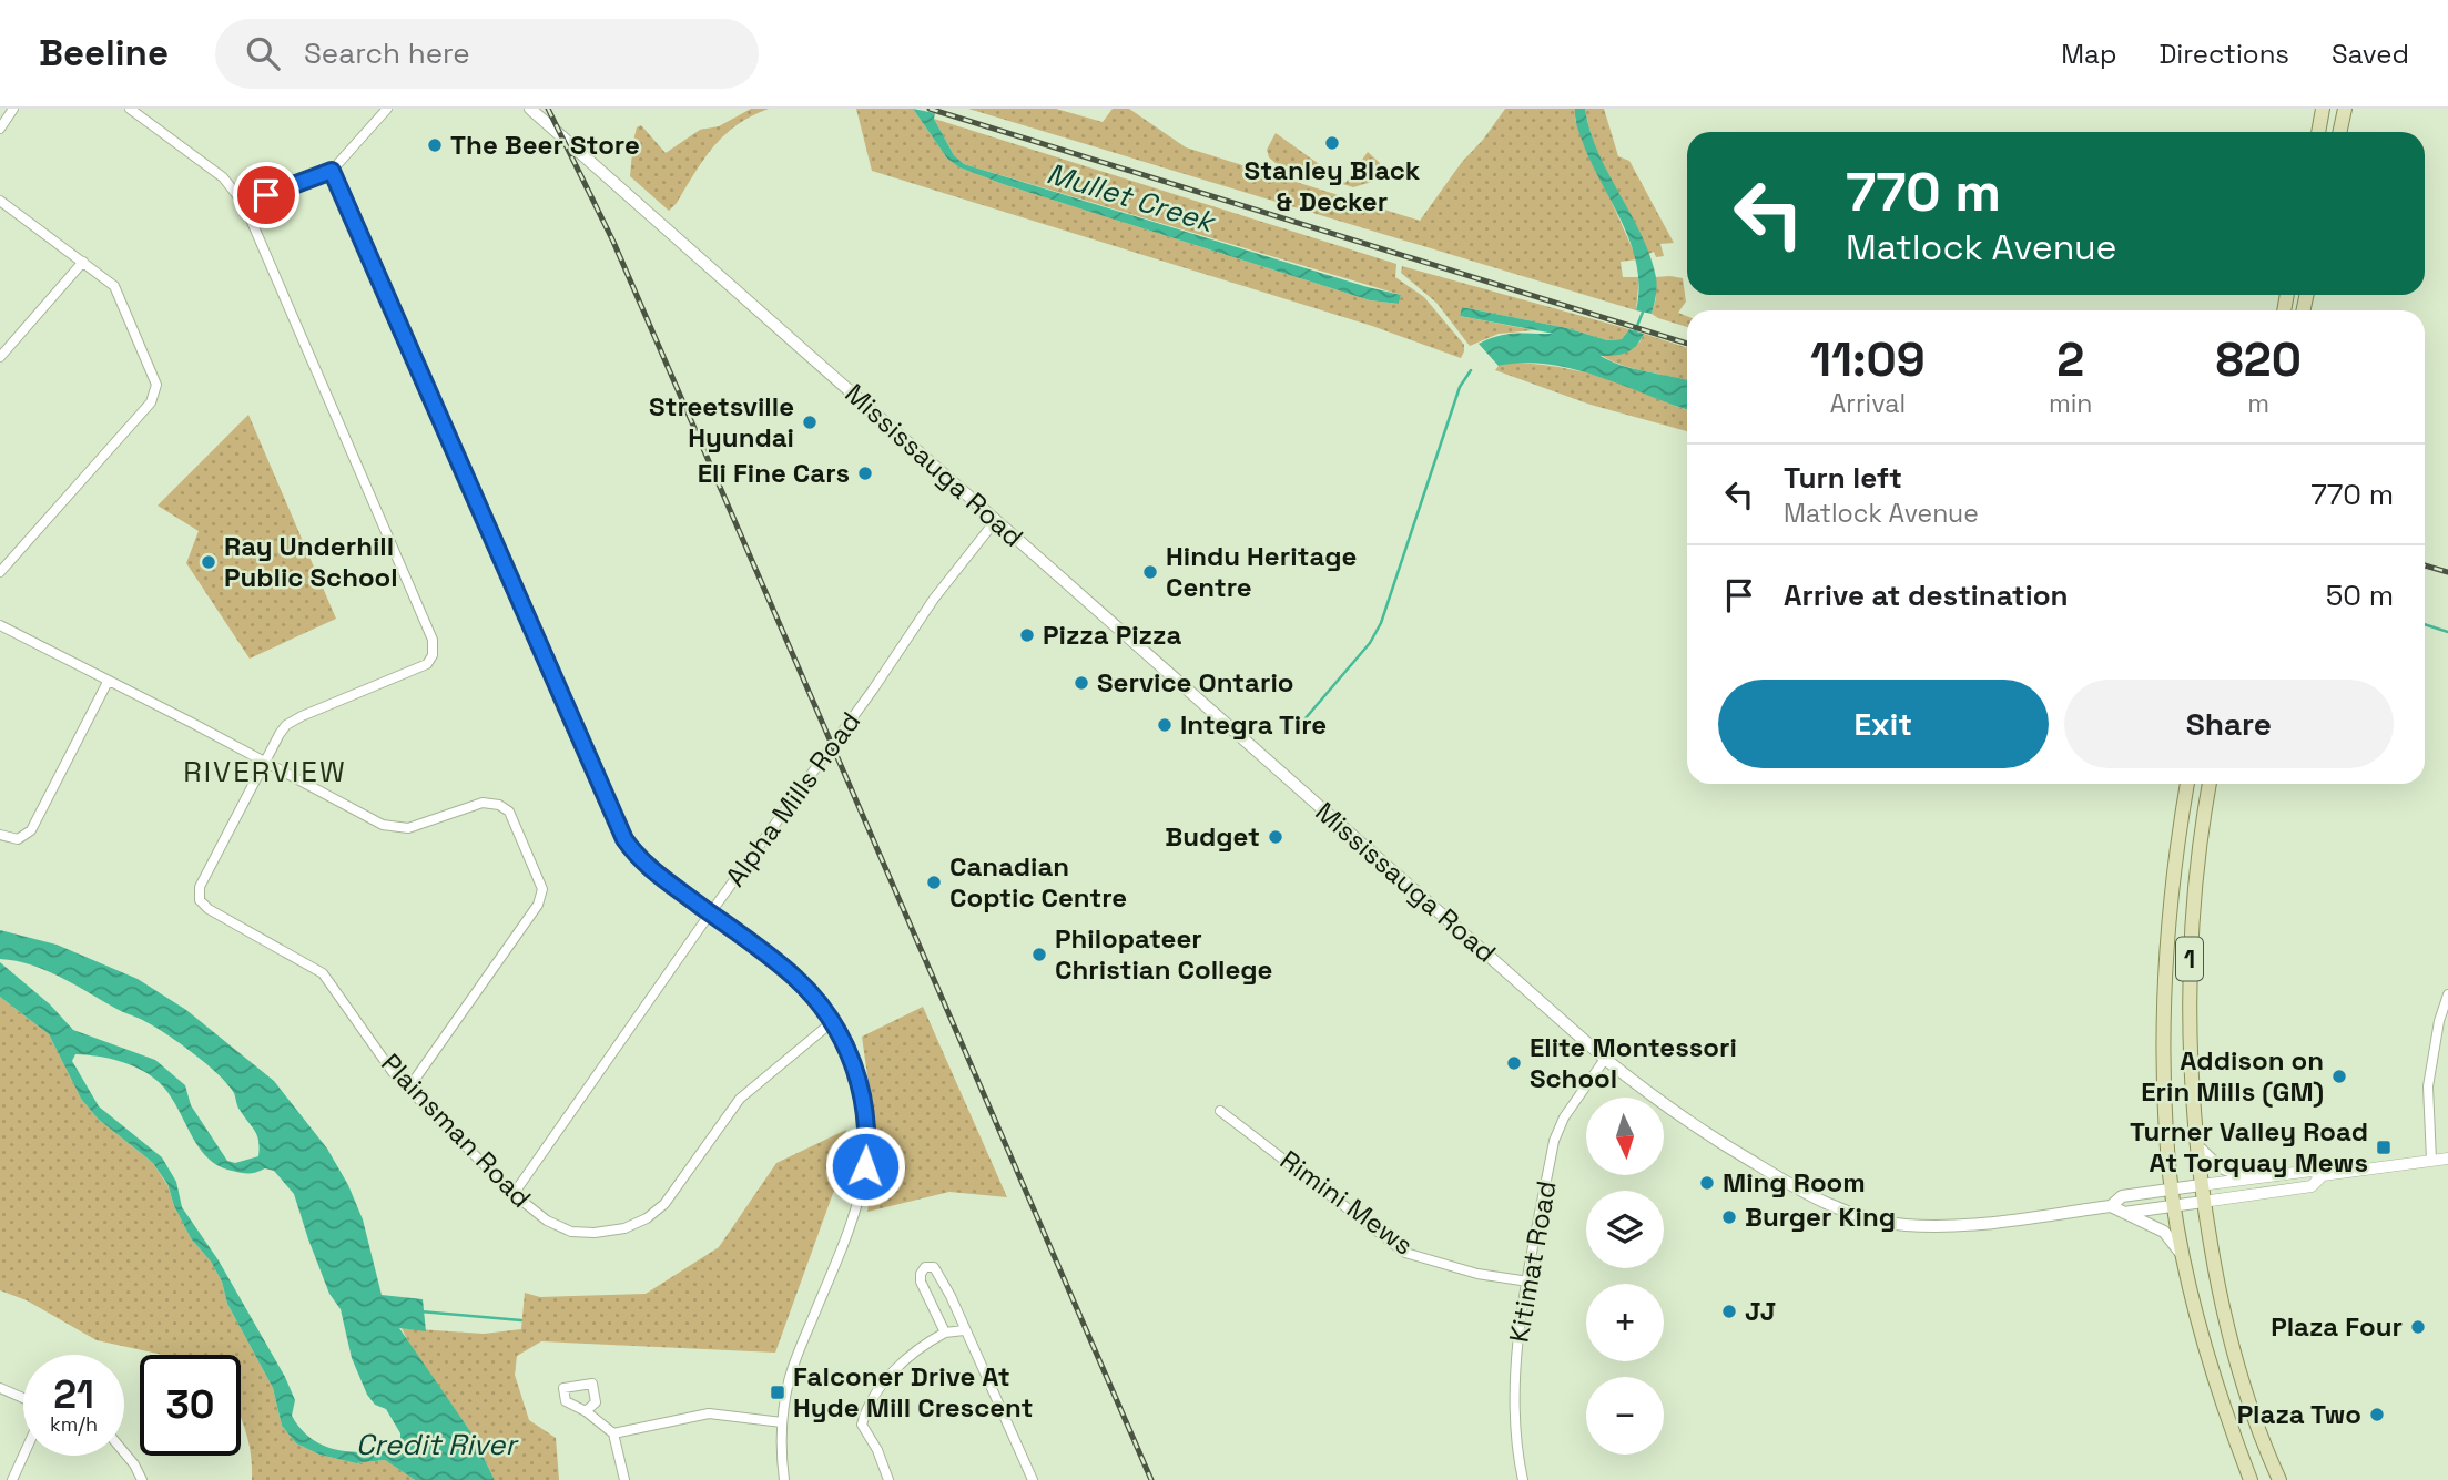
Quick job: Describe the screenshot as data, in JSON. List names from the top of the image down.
{
  "streets": {
    "main road": ["Mississauga Road", "1"],
    "street": [
      "Alpha Mills Road",
      "Plainsman Road",
      "Rimini Mews",
      "Kitimat Road"
    ]
  },
  "crossings": [
    ["Mississauga Road", "Alpha Mills Road"],
    ["Mississauga Road", "1"],
    ["Mississauga Road", "Kitimat Road"],
    ["Alpha Mills Road", "Plainsman Road"],
    ["Rimini Mews", "Kitimat Road"]
  ],
  "districts": ["RIVERVIEW"],
  "water": ["Mullet Creek", "Credit River"],
  "places": {
    "other": [
      "Stanley Black & Decker",
      "The Beer Store",
      "Streetsville Hyundai",
      "Eli Fine Cars",
      "Ray Underhill Public School",
      "Hindu Heritage Centre",
      "Pizza Pizza",
      "Service Ontario",
      "Integra Tire",
      "Budget",
      "Canadian Coptic Centre",
      "Philopateer Christian College",
      "Elite Montessori School",
      "Addison on Erin Mills (GM)",
      "Ming Room",
      "Burger King",
      "JJ",
      "Plaza Four",
      "Plaza Two"
    ],
    "transit": ["Turner Valley Road At Torquay Mews", "Falconer Drive At Hyde Mill Crescent"]
  },
  "north": "bottom",
  "page": {
    "header": "Beeline",
    "search": "Search here",
    "nav": ["Map", "Directions", "Saved"],
    "turn": ["770 m", "Matlock Avenue"],
    "eta": [
      "11:09",
      "Arrival",
      "2",
      "min",
      "820",
      "m"
    ],
    "list": [
      {
        "name": "Turn left",
        "note": "Matlock Avenue",
        "value": "770 m"
      },
      {
        "name": "Arrive at destination",
        "value": "50 m"
      }
    ],
    "buttons": ["Exit", "Share"],
    "map_buttons": ["+", "−"],
    "speed": "21 km/h",
    "limit": "30"
  }
}
